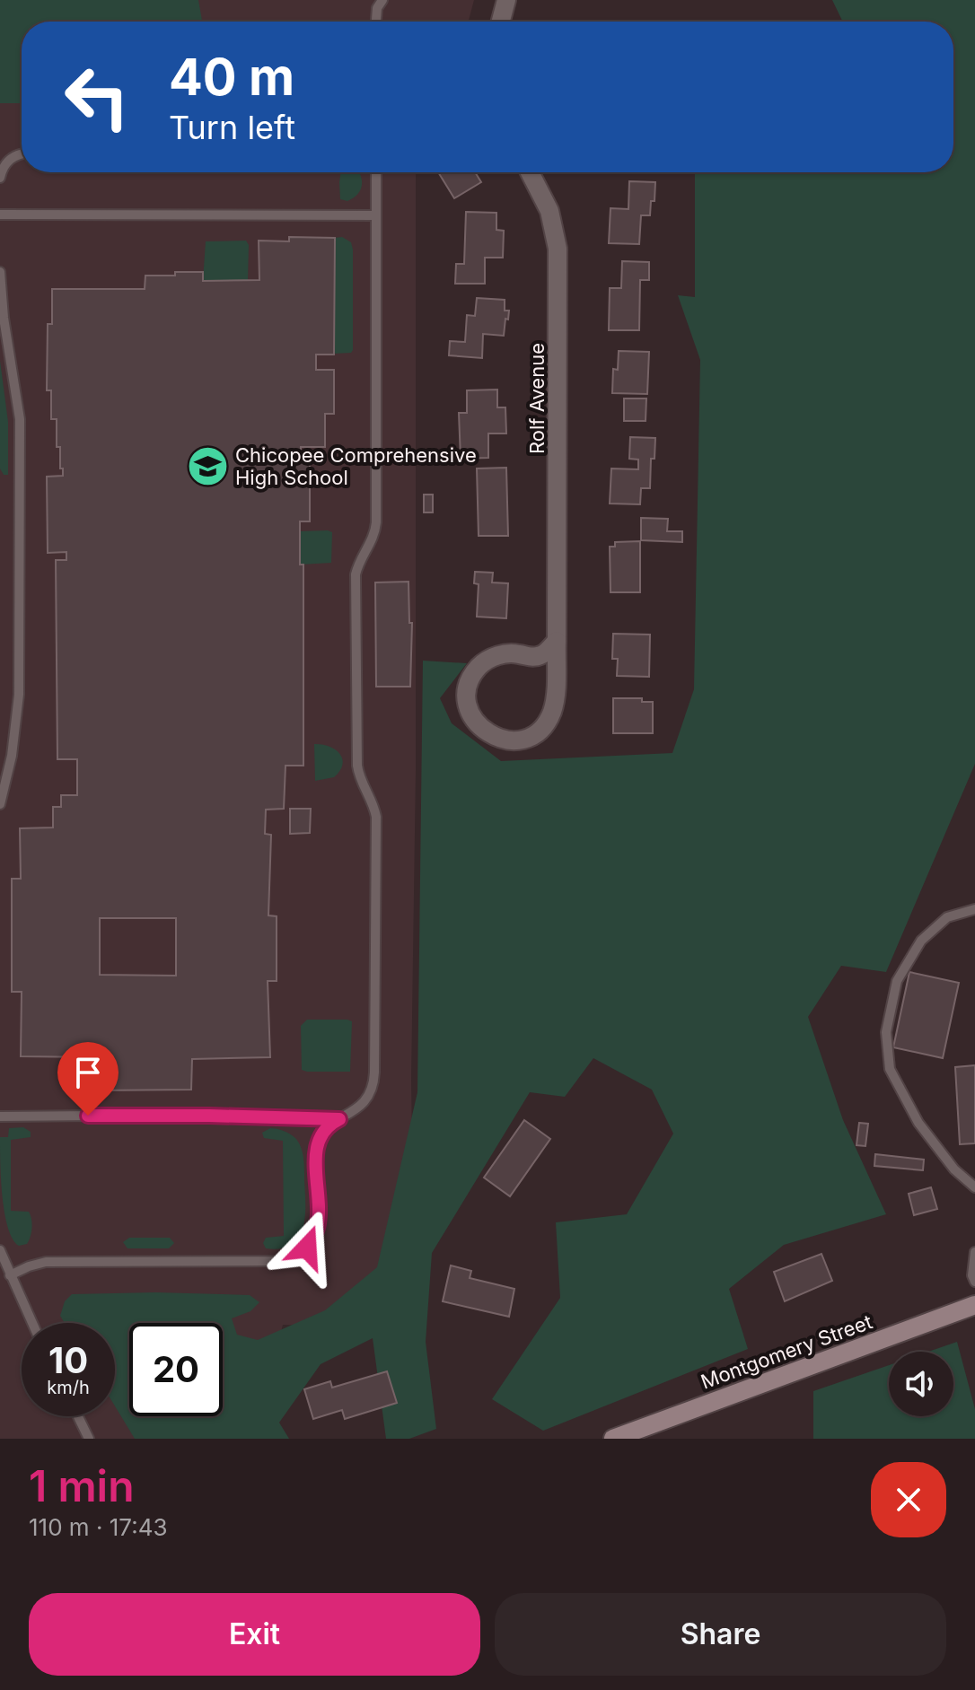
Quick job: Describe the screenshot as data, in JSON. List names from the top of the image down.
{
  "streets": {
    "main road": ["Montgomery Street"],
    "street": ["Rolf Avenue"]
  },
  "places": {
    "school or university": ["Chicopee Comprehensive High School"]
  },
  "page": {
    "turn": ["40 m", "Turn left"],
    "speed": "10 km/h",
    "limit": "20",
    "heading": ["1 min", "110 m · 17:43"],
    "buttons": ["Exit", "Share"]
  }
}
